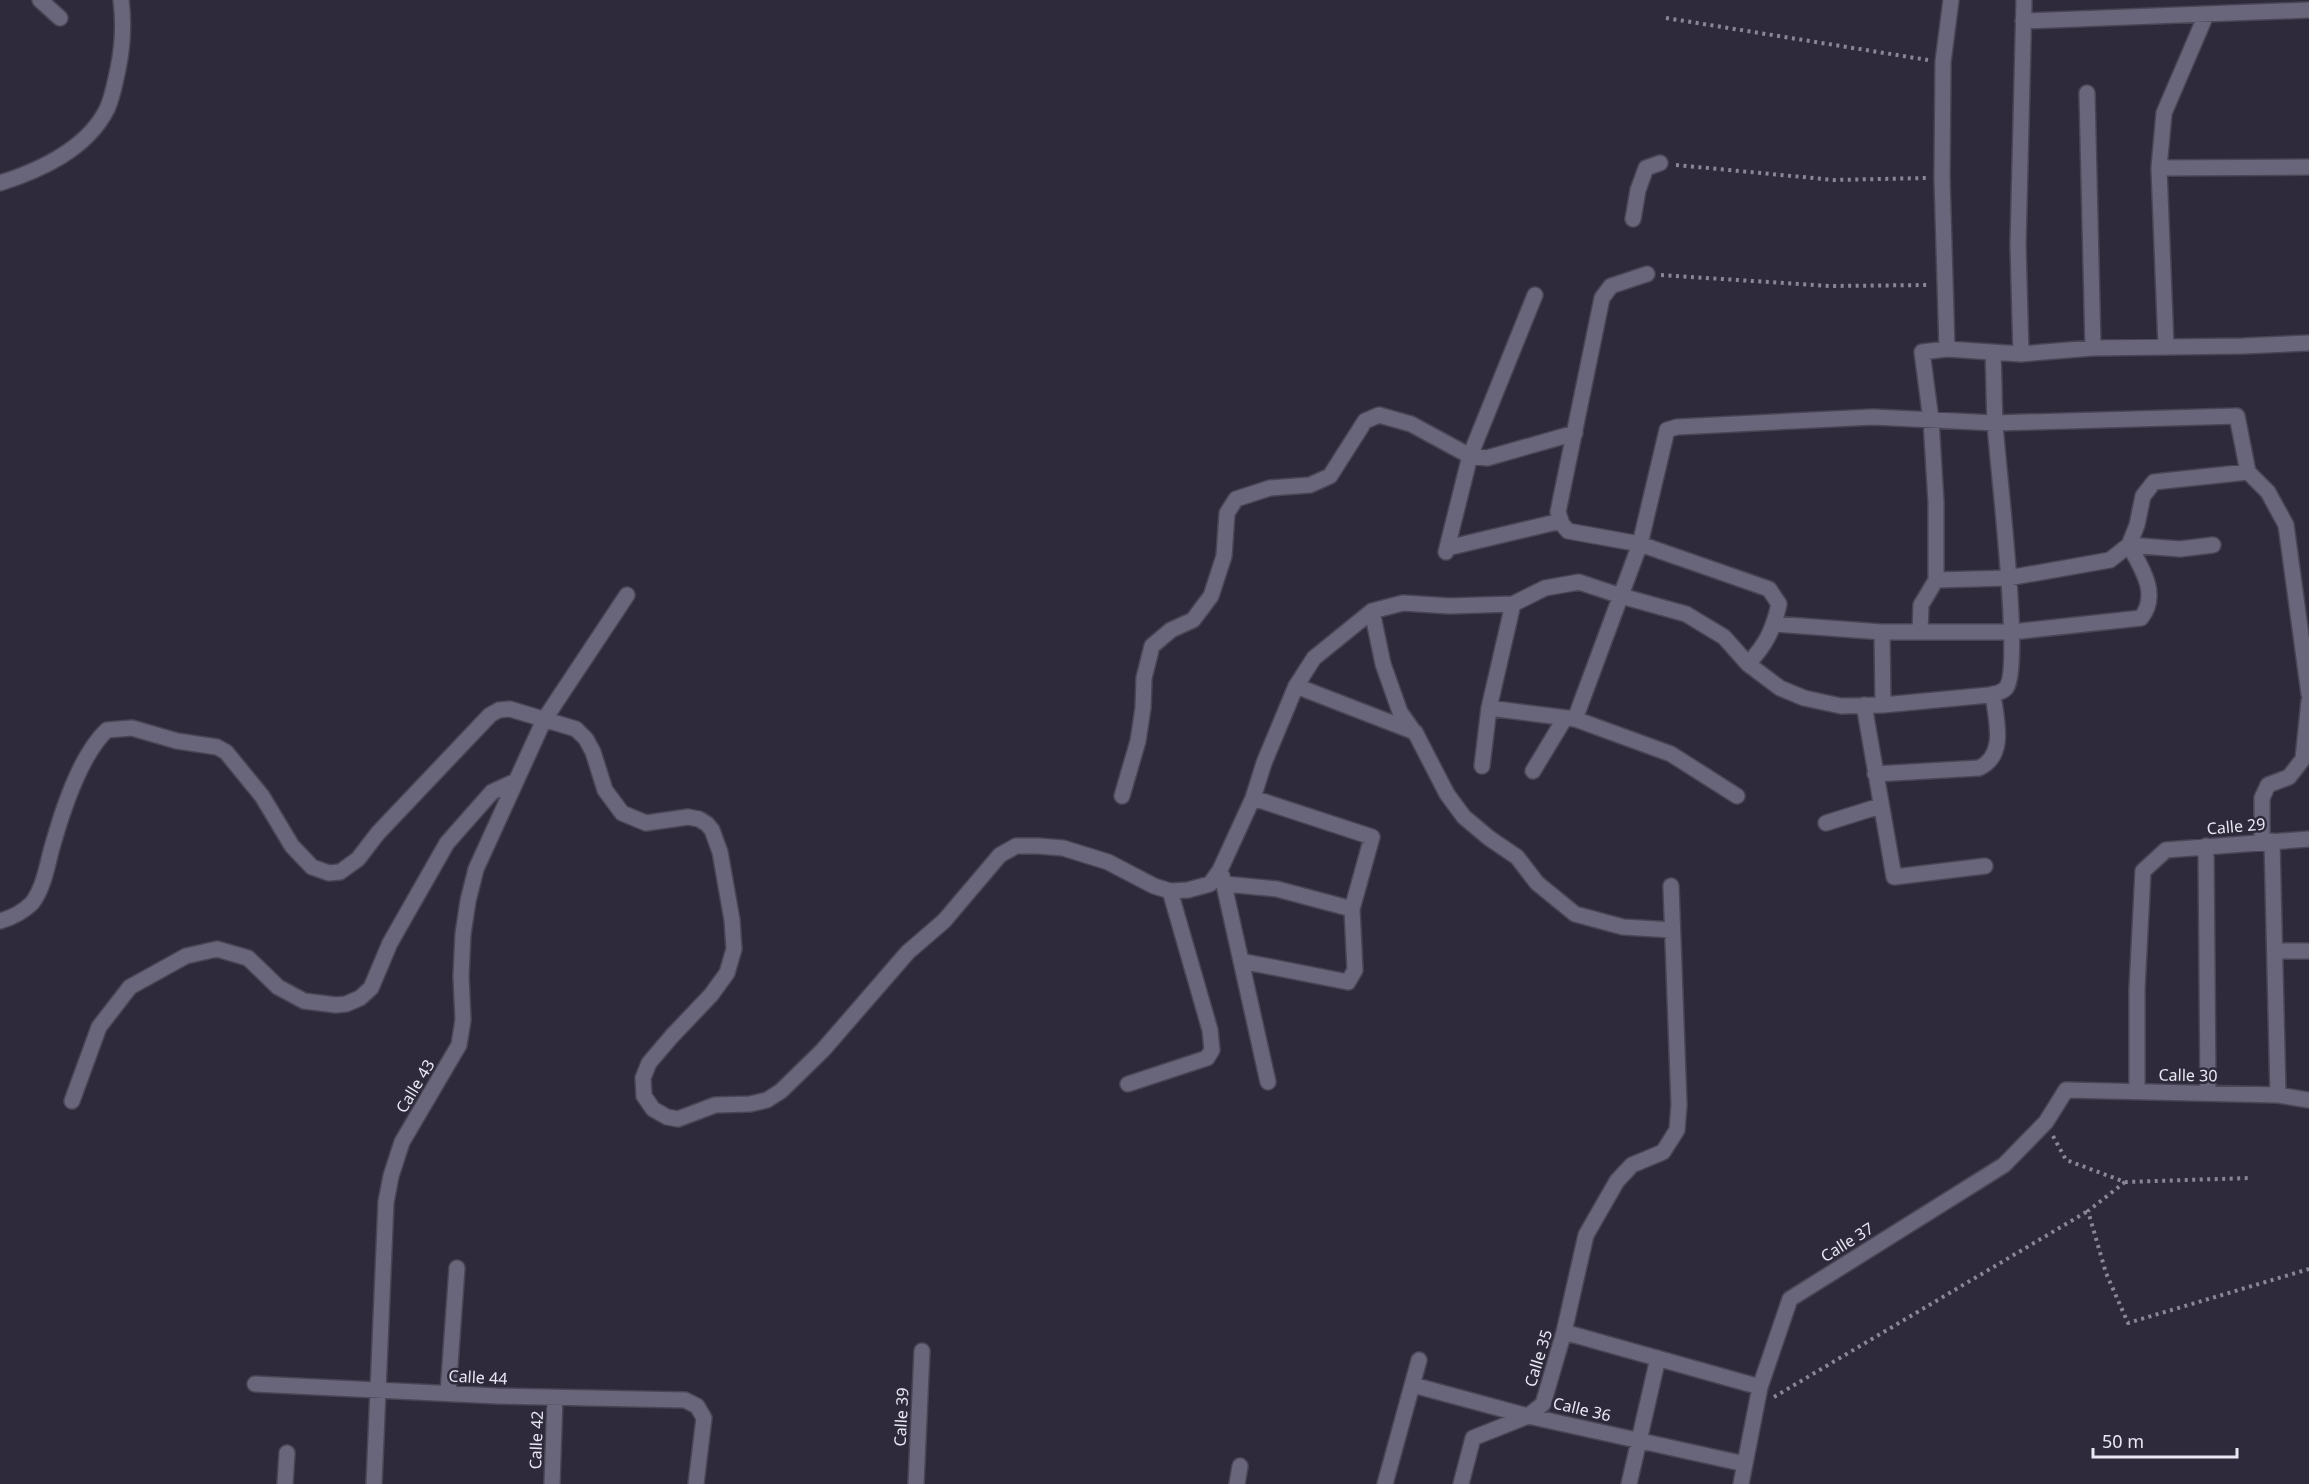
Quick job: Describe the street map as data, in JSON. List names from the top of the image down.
{
  "streets": {
    "street": [
      "Calle 29",
      "Calle 30",
      "Calle 43",
      "Calle 37",
      "Calle 35",
      "Calle 44",
      "Calle 36",
      "Calle 39",
      "Calle 42"
    ]
  },
  "crossings": [
    ["Calle 29", "Calle 30"],
    ["Calle 30", "Calle 37"],
    ["Calle 43", "Calle 44"],
    ["Calle 37", "Calle 36"],
    ["Calle 35", "Calle 36"],
    ["Calle 44", "Calle 42"]
  ],
  "scale_bar": "50 m"
}
